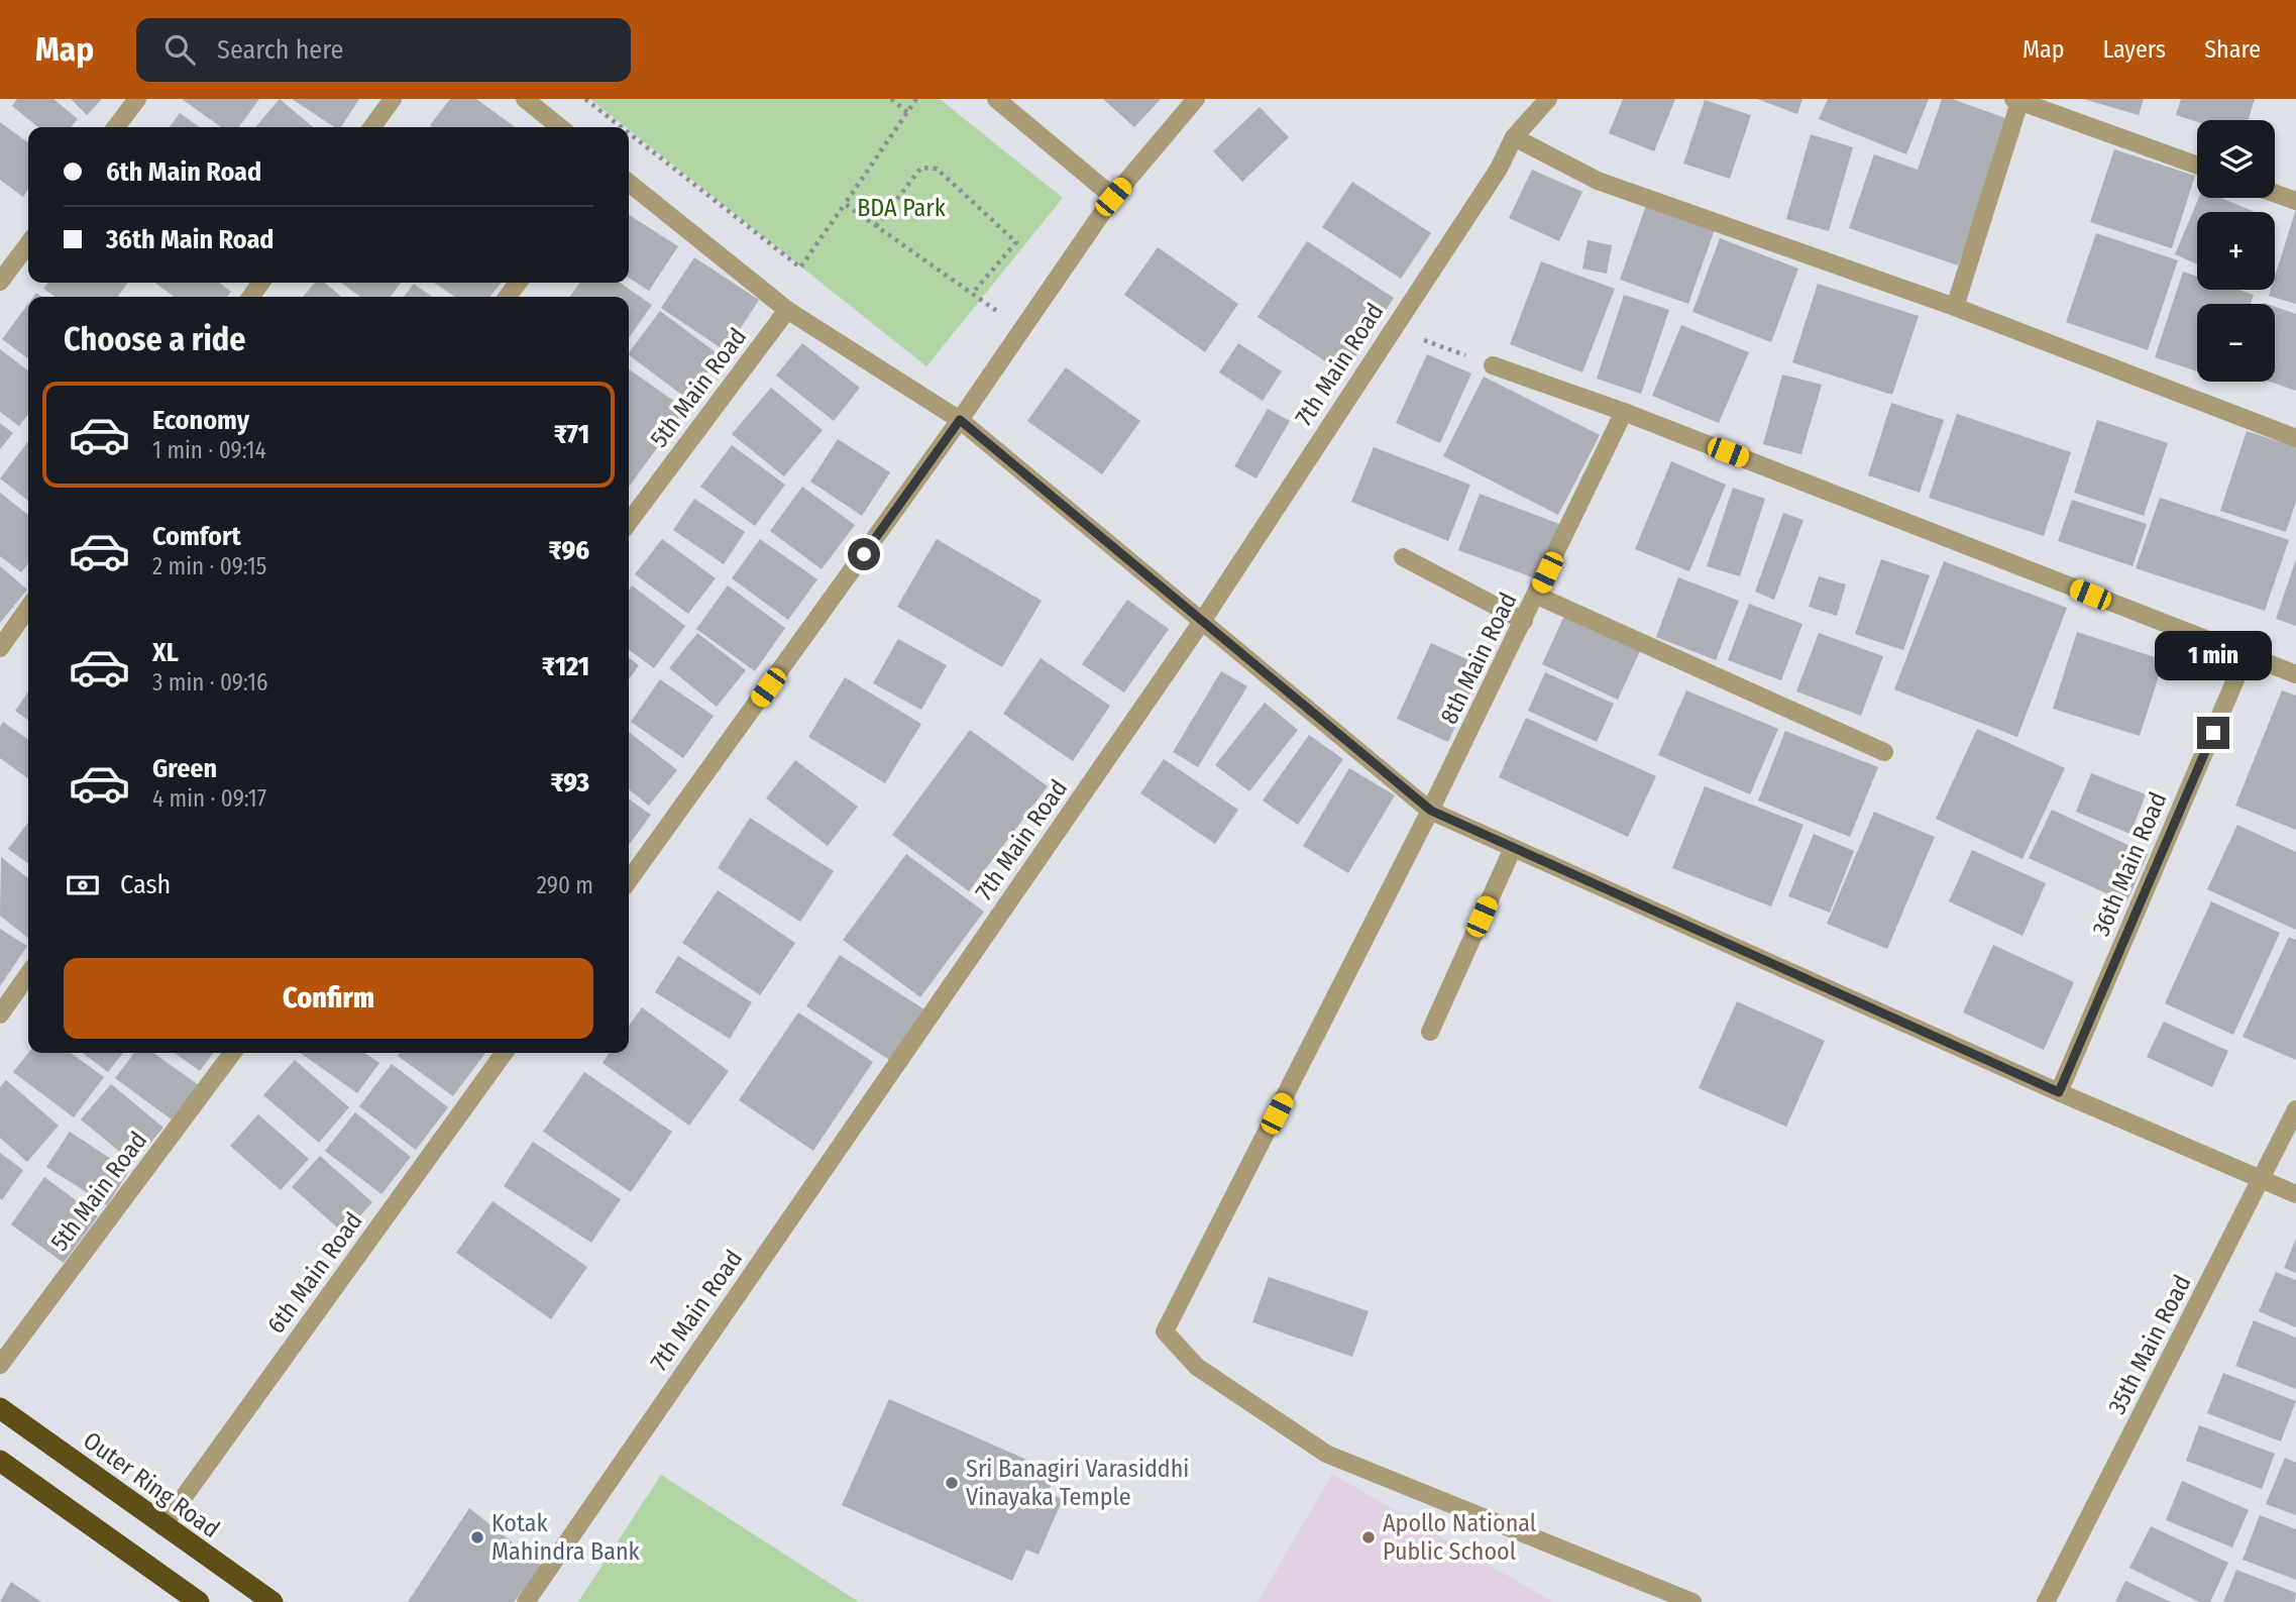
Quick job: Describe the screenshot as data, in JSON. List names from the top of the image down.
{
  "streets": {
    "highway": ["Outer Ring Road"],
    "street": [
      "7th Main Road",
      "5th Main Road",
      "8th Main Road",
      "36th Main Road",
      "6th Main Road",
      "35th Main Road"
    ]
  },
  "crossings": [
    ["6th Main Road", "Outer Ring Road"]
  ],
  "parks": ["BDA Park"],
  "places": ["Sri Banagiri Varasiddhi Vinayaka Temple", "Kotak Mahindra Bank", "Apollo National Public School"],
  "page": {
    "header": "Map",
    "search": "Search here",
    "nav": ["Map", "Layers", "Share"],
    "map_buttons": ["+", "−"],
    "banner": ["6th Main Road", "36th Main Road"],
    "heading": "Choose a ride",
    "list": [
      {
        "name": "Economy",
        "note": "1 min · 09:14",
        "value": "₹71"
      },
      {
        "name": "Comfort",
        "note": "2 min · 09:15",
        "value": "₹96"
      },
      {
        "name": "XL",
        "note": "3 min · 09:16",
        "value": "₹121"
      },
      {
        "name": "Green",
        "note": "4 min · 09:17",
        "value": "₹93"
      }
    ],
    "bubble": "1 min",
    "pay": ["Cash", "290 m"],
    "buttons": "Confirm"
  }
}
